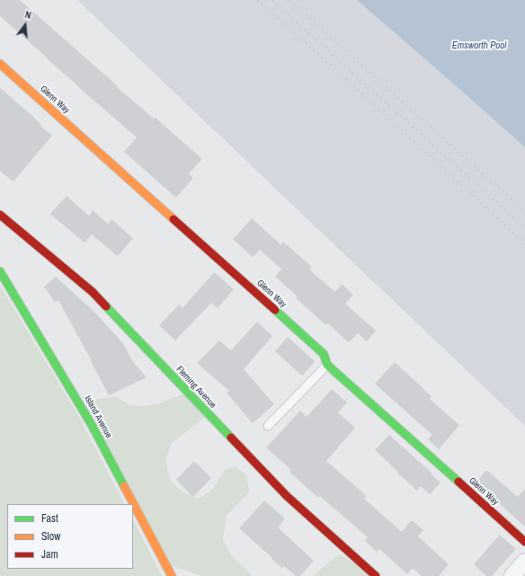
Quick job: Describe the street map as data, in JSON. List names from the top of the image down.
{
  "streets": {
    "street": ["Glenn Way", "Fleming Avenue", "Island Avenue"]
  },
  "water": ["Emsworth Pool"],
  "legend": ["Fast", "Slow", "Jam"],
  "north": "top"
}
